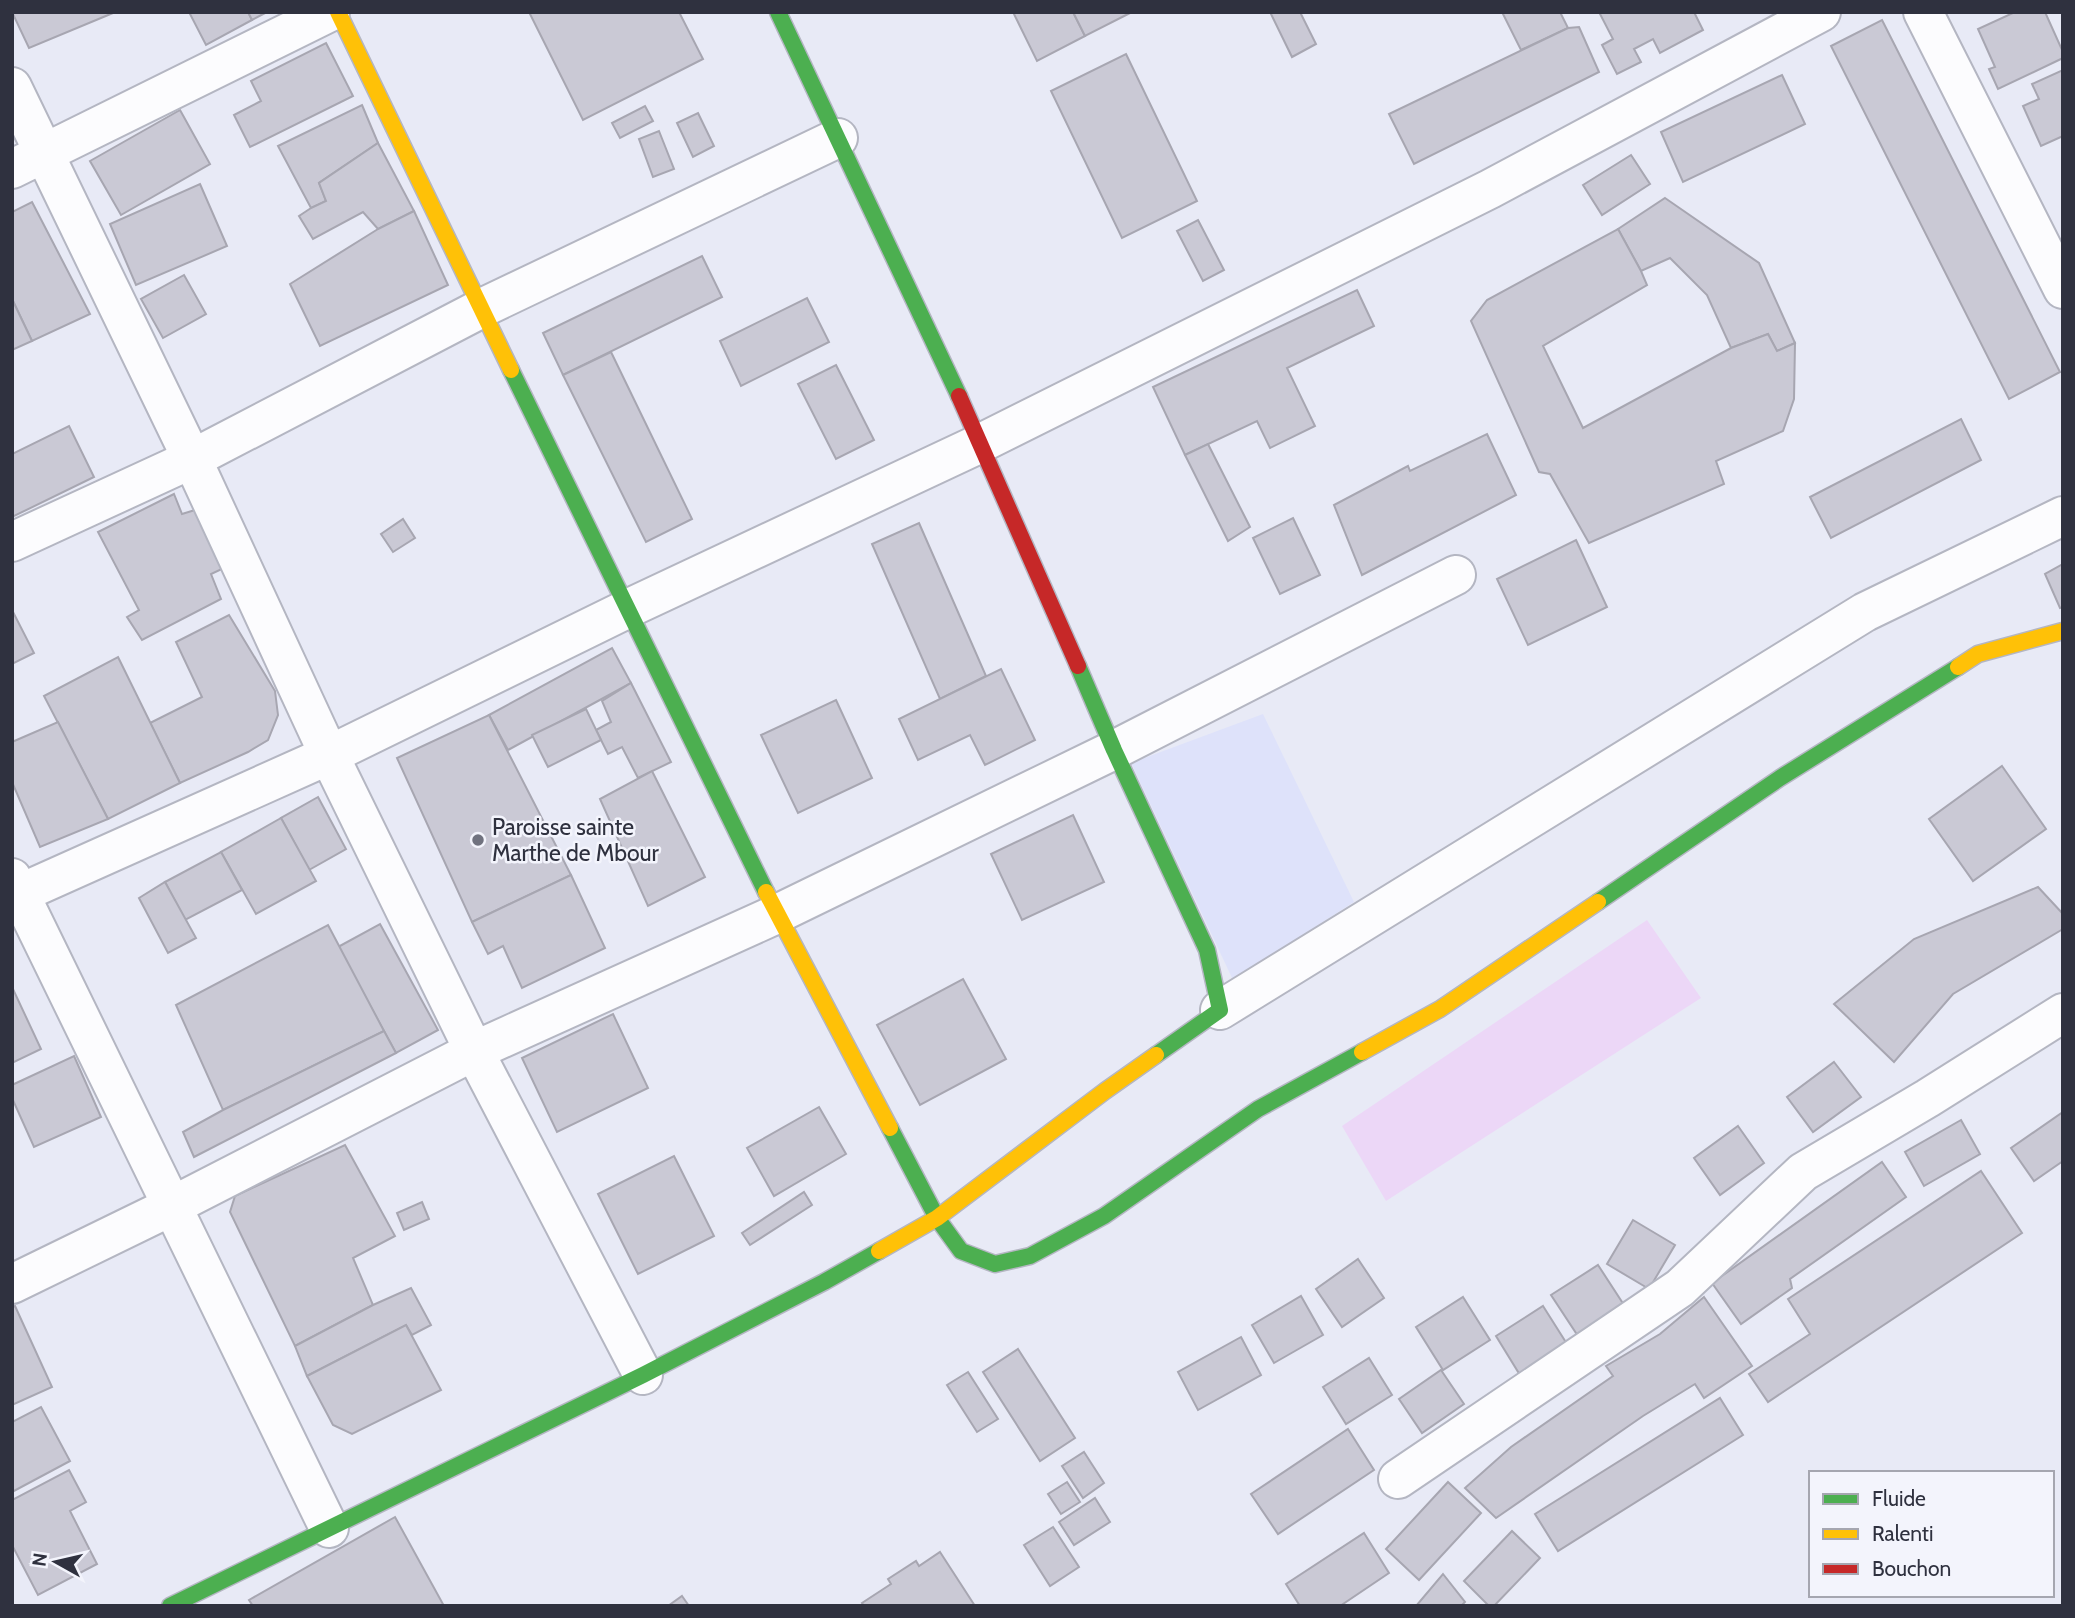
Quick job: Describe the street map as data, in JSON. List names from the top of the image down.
{
  "places": ["Paroisse sainte Marthe de Mbour"],
  "legend": ["Fluide", "Ralenti", "Bouchon"],
  "north": "left"
}
